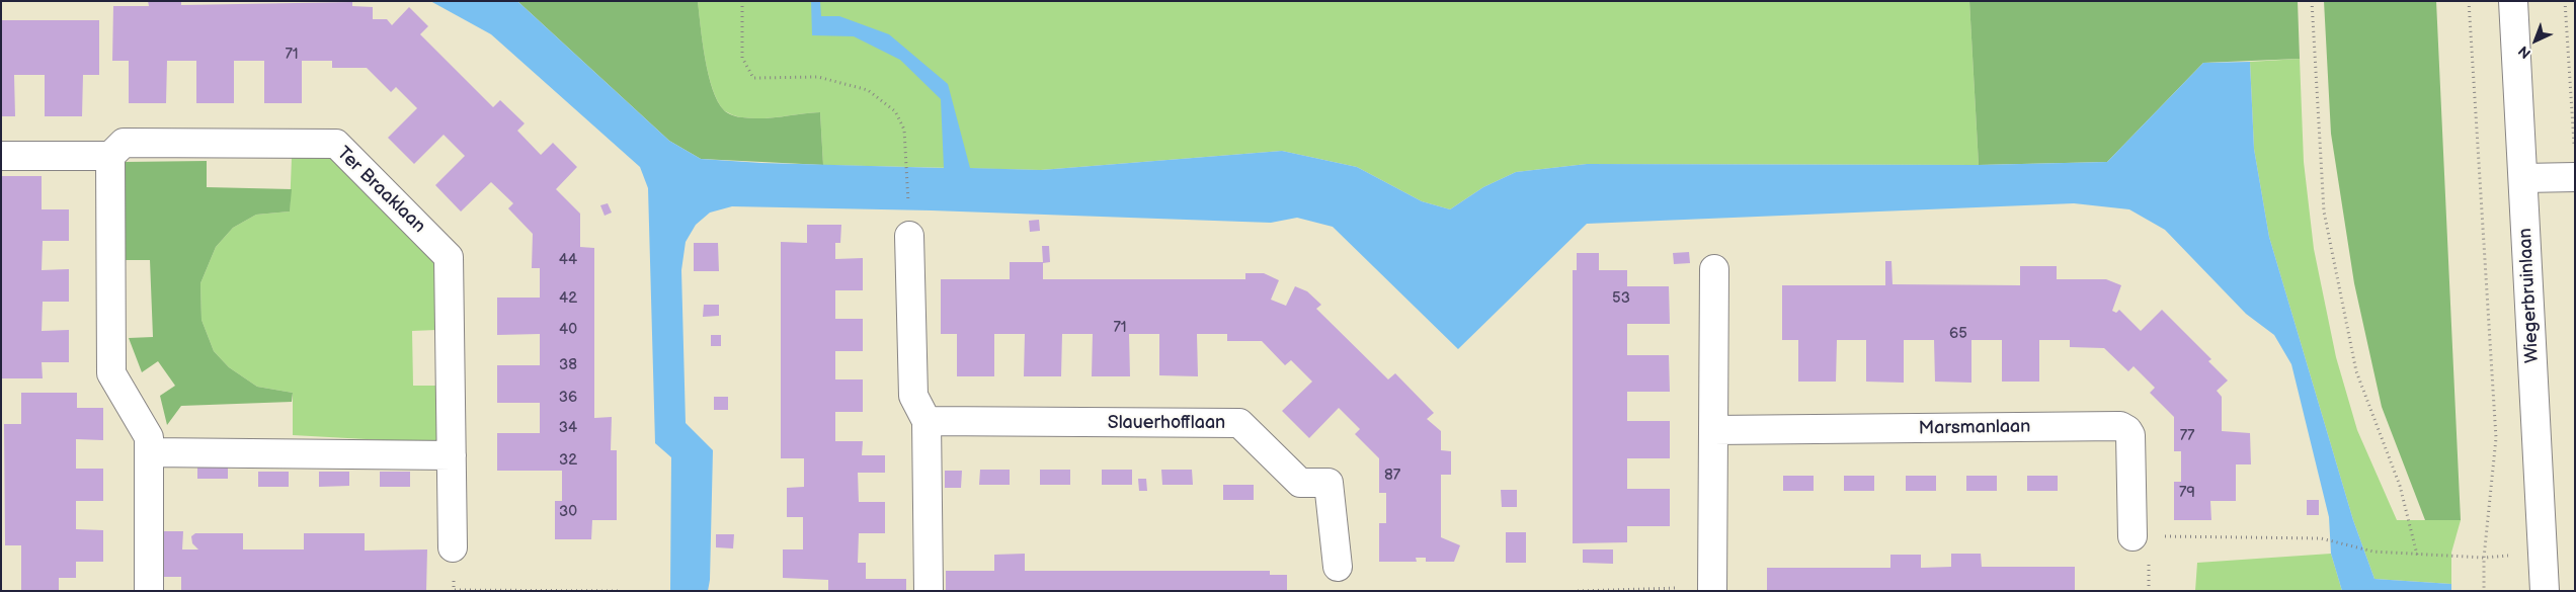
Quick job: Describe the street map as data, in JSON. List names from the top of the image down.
{
  "streets": {
    "street": [
      "Ter Braaklaan",
      "Wiegerbruinlaan",
      "Slauerhofflaan",
      "Marsmanlaan"
    ]
  },
  "house_numbers": [
    "71",
    "44",
    "42",
    "53",
    "71",
    "40",
    "65",
    "38",
    "36",
    "34",
    "77",
    "32",
    "87",
    "79",
    "30"
  ],
  "north": "bottom left"
}
